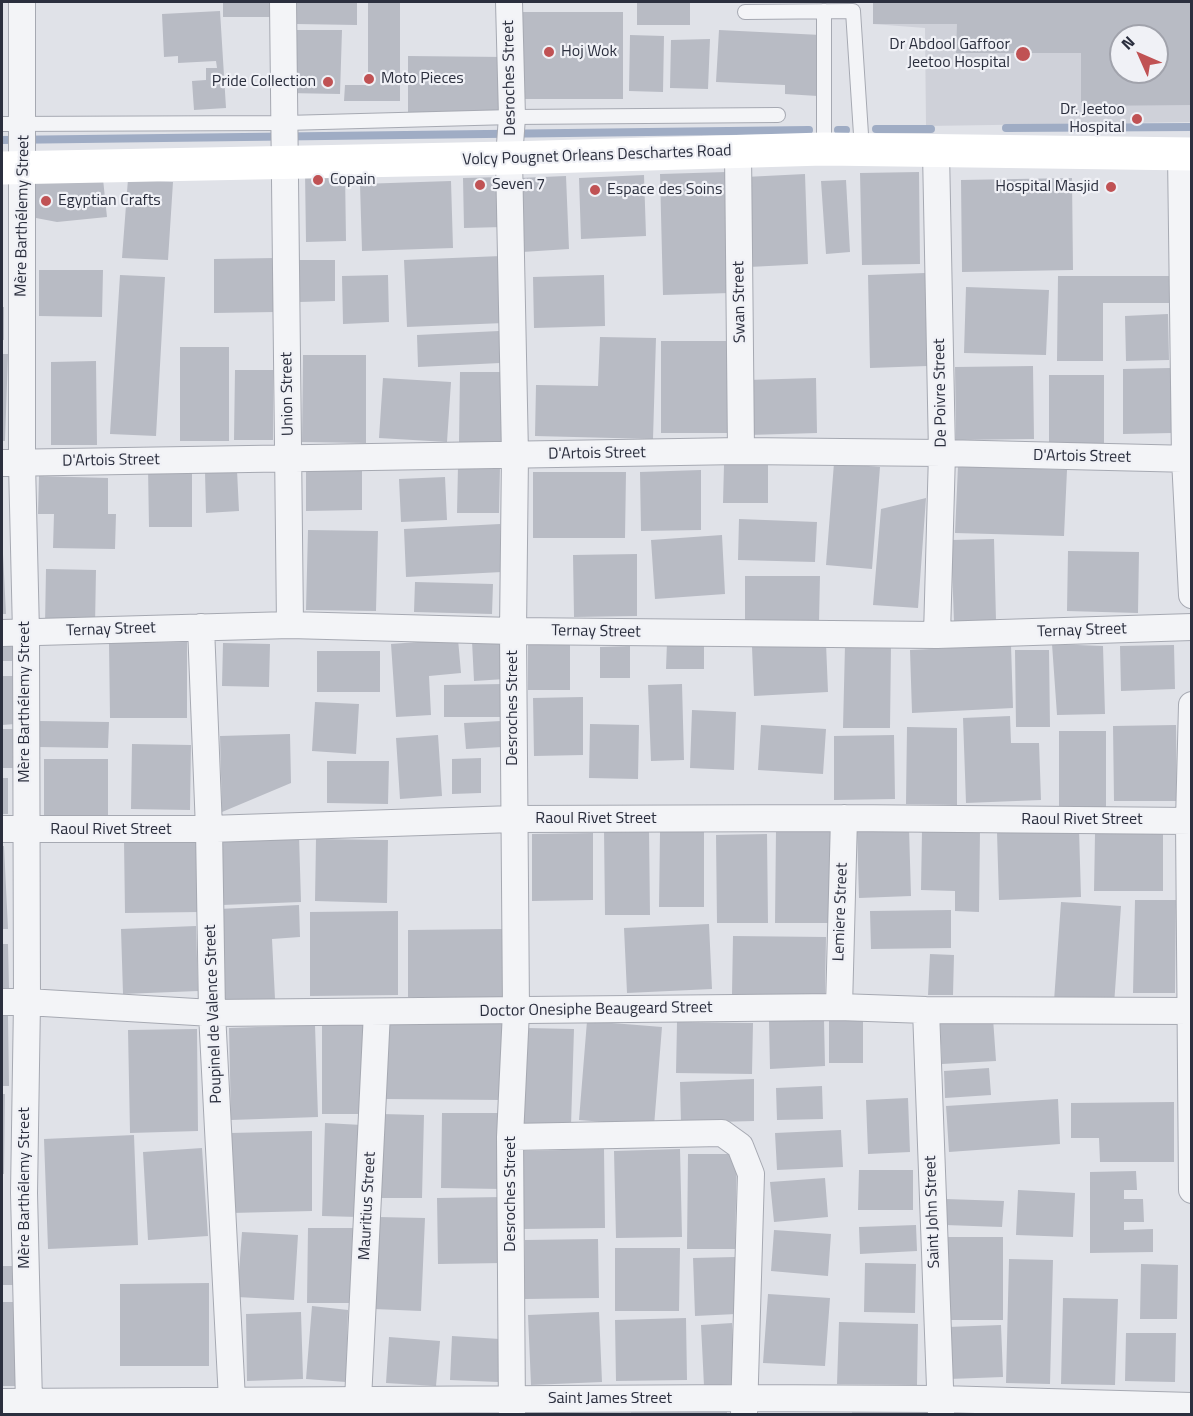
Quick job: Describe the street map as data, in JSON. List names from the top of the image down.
{
  "streets": {
    "main road": ["Volcy Pougnet Orleans Deschartes Road"],
    "street": [
      "Desroches Street",
      "Mère Barthélemy Street",
      "Swan Street",
      "De Poivre Street",
      "Union Street",
      "D'Artois Street",
      "Ternay Street",
      "Raoul Rivet Street",
      "Lemiere Street",
      "Doctor Onesiphe Beaugeard Street",
      "Poupinel de Valence Street",
      "Mauritius Street",
      "Saint John Street",
      "Saint James Street"
    ]
  },
  "crossings": [
    ["Desroches Street", "Volcy Pougnet Orleans Deschartes Road"],
    ["Desroches Street", "D'Artois Street"],
    ["Desroches Street", "Ternay Street"],
    ["Desroches Street", "Raoul Rivet Street"],
    ["Desroches Street", "Doctor Onesiphe Beaugeard Street"],
    ["Desroches Street", "Saint James Street"],
    ["Volcy Pougnet Orleans Deschartes Road", "Mère Barthélemy Street"],
    ["Volcy Pougnet Orleans Deschartes Road", "Swan Street"],
    ["Volcy Pougnet Orleans Deschartes Road", "De Poivre Street"],
    ["Volcy Pougnet Orleans Deschartes Road", "Union Street"],
    ["Mère Barthélemy Street", "D'Artois Street"],
    ["Mère Barthélemy Street", "Ternay Street"],
    ["Mère Barthélemy Street", "Raoul Rivet Street"],
    ["Mère Barthélemy Street", "Doctor Onesiphe Beaugeard Street"],
    ["Mère Barthélemy Street", "Saint James Street"],
    ["Swan Street", "D'Artois Street"],
    ["De Poivre Street", "D'Artois Street"],
    ["De Poivre Street", "Ternay Street"],
    ["Union Street", "D'Artois Street"],
    ["Union Street", "Ternay Street"],
    ["Ternay Street", "Poupinel de Valence Street"],
    ["Raoul Rivet Street", "Lemiere Street"],
    ["Raoul Rivet Street", "Poupinel de Valence Street"],
    ["Lemiere Street", "Doctor Onesiphe Beaugeard Street"],
    ["Doctor Onesiphe Beaugeard Street", "Poupinel de Valence Street"],
    ["Doctor Onesiphe Beaugeard Street", "Mauritius Street"],
    ["Doctor Onesiphe Beaugeard Street", "Saint John Street"],
    ["Poupinel de Valence Street", "Saint James Street"],
    ["Mauritius Street", "Saint James Street"],
    ["Saint John Street", "Saint James Street"]
  ],
  "places": [
    "Hoj Wok",
    "Dr Abdool Gaffoor Jeetoo Hospital",
    "Moto Pieces",
    "Pride Collection",
    "Dr. Jeetoo Hospital",
    "Copain",
    "Seven 7",
    "Hospital Masjid",
    "Espace des Soins",
    "Egyptian Crafts"
  ],
  "north": "top left"
}
